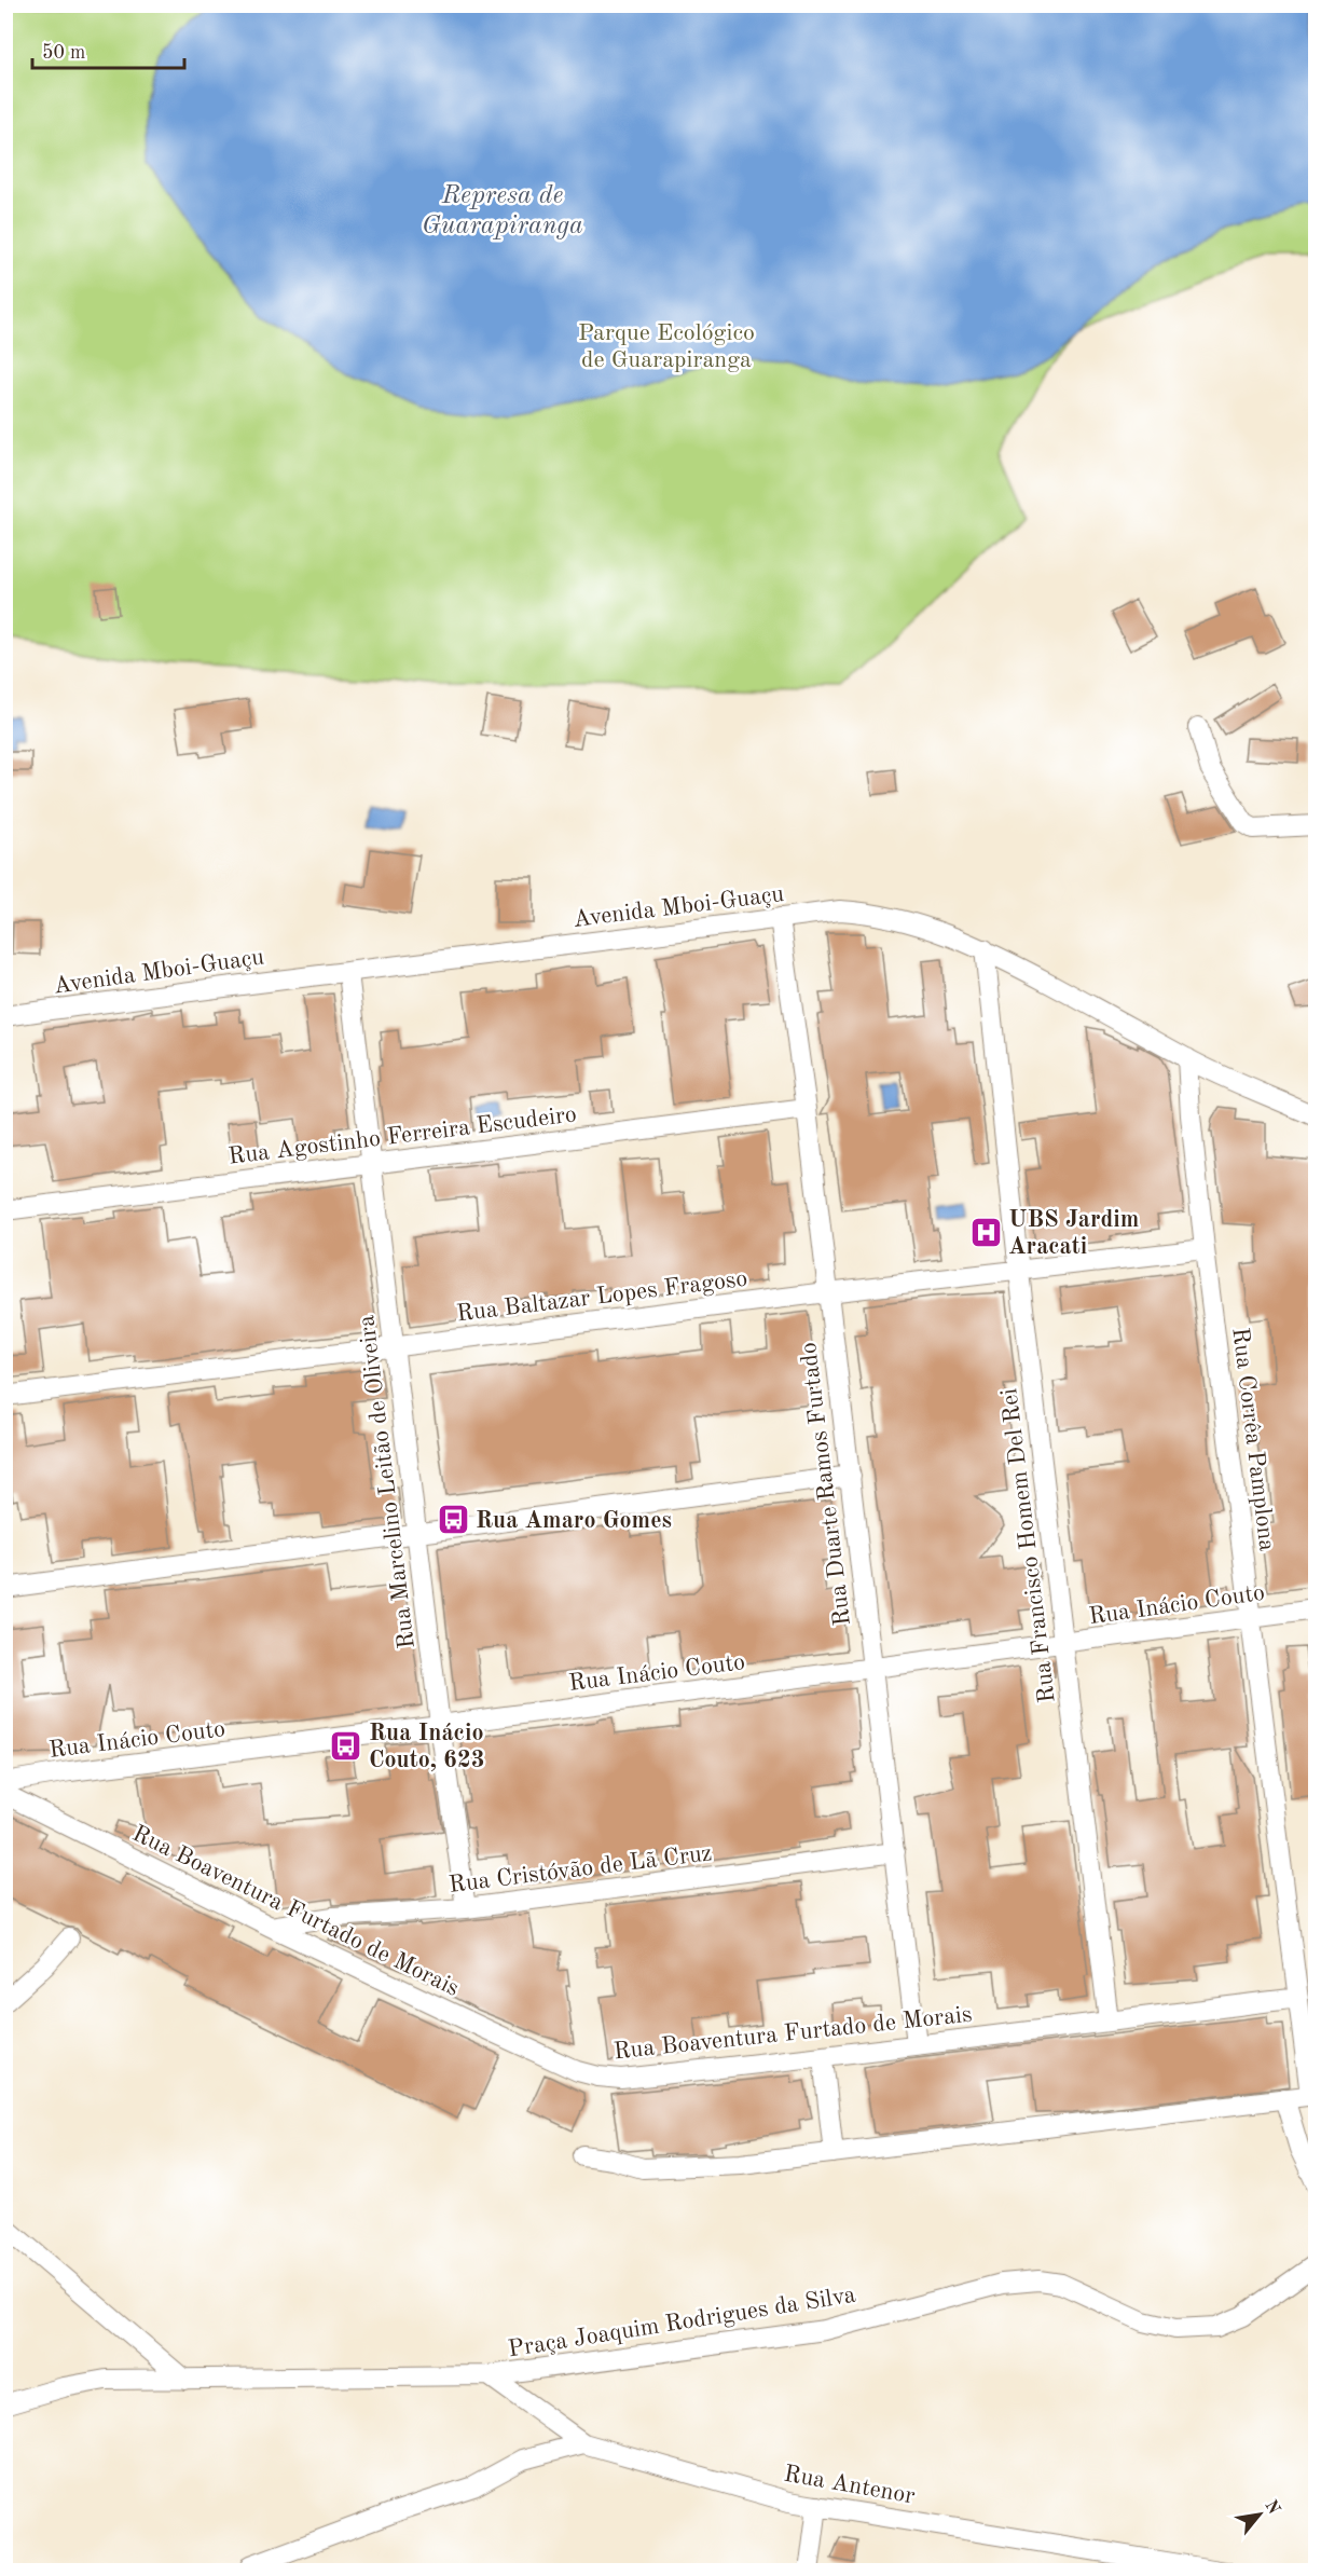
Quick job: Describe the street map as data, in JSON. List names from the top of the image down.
{
  "streets": {
    "street": [
      "Avenida Mboi-Guaçu",
      "Rua Agostinho Ferreira Escudeiro",
      "Rua Baltazar Lopes Fragoso",
      "Rua Corrêa Pamplona",
      "Rua Marcelino Leitão de Oliveira",
      "Rua Duarte Ramos Furtado",
      "Rua Francisco Homem Del Rei",
      "Rua Inácio Couto",
      "Rua Cristóvão de Lã Cruz",
      "Rua Boaventura Furtado de Morais",
      "Praça Joaquim Rodrigues da Silva",
      "Rua Antenor"
    ]
  },
  "crossings": [
    ["Avenida Mboi-Guaçu", "Rua Corrêa Pamplona"],
    ["Avenida Mboi-Guaçu", "Rua Marcelino Leitão de Oliveira"],
    ["Avenida Mboi-Guaçu", "Rua Duarte Ramos Furtado"],
    ["Avenida Mboi-Guaçu", "Rua Francisco Homem Del Rei"],
    ["Rua Agostinho Ferreira Escudeiro", "Rua Marcelino Leitão de Oliveira"],
    ["Rua Agostinho Ferreira Escudeiro", "Rua Duarte Ramos Furtado"],
    ["Rua Baltazar Lopes Fragoso", "Rua Corrêa Pamplona"],
    ["Rua Baltazar Lopes Fragoso", "Rua Marcelino Leitão de Oliveira"],
    ["Rua Baltazar Lopes Fragoso", "Rua Duarte Ramos Furtado"],
    ["Rua Baltazar Lopes Fragoso", "Rua Francisco Homem Del Rei"],
    ["Rua Corrêa Pamplona", "Rua Inácio Couto"],
    ["Rua Corrêa Pamplona", "Rua Boaventura Furtado de Morais"],
    ["Rua Marcelino Leitão de Oliveira", "Rua Inácio Couto"],
    ["Rua Marcelino Leitão de Oliveira", "Rua Cristóvão de Lã Cruz"],
    ["Rua Duarte Ramos Furtado", "Rua Inácio Couto"],
    ["Rua Duarte Ramos Furtado", "Rua Cristóvão de Lã Cruz"],
    ["Rua Duarte Ramos Furtado", "Rua Boaventura Furtado de Morais"],
    ["Rua Francisco Homem Del Rei", "Rua Inácio Couto"],
    ["Rua Francisco Homem Del Rei", "Rua Boaventura Furtado de Morais"],
    ["Rua Cristóvão de Lã Cruz", "Rua Boaventura Furtado de Morais"],
    ["Praça Joaquim Rodrigues da Silva", "Rua Antenor"]
  ],
  "water": ["Represa de Guarapiranga"],
  "parks": ["Parque Ecológico de Guarapiranga"],
  "places": {
    "hospital": ["UBS Jardim Aracati"],
    "bus stop": ["Rua Amaro Gomes", "Rua Inácio Couto, 623"]
  },
  "scale_bar": "50 m",
  "north": "top right"
}
